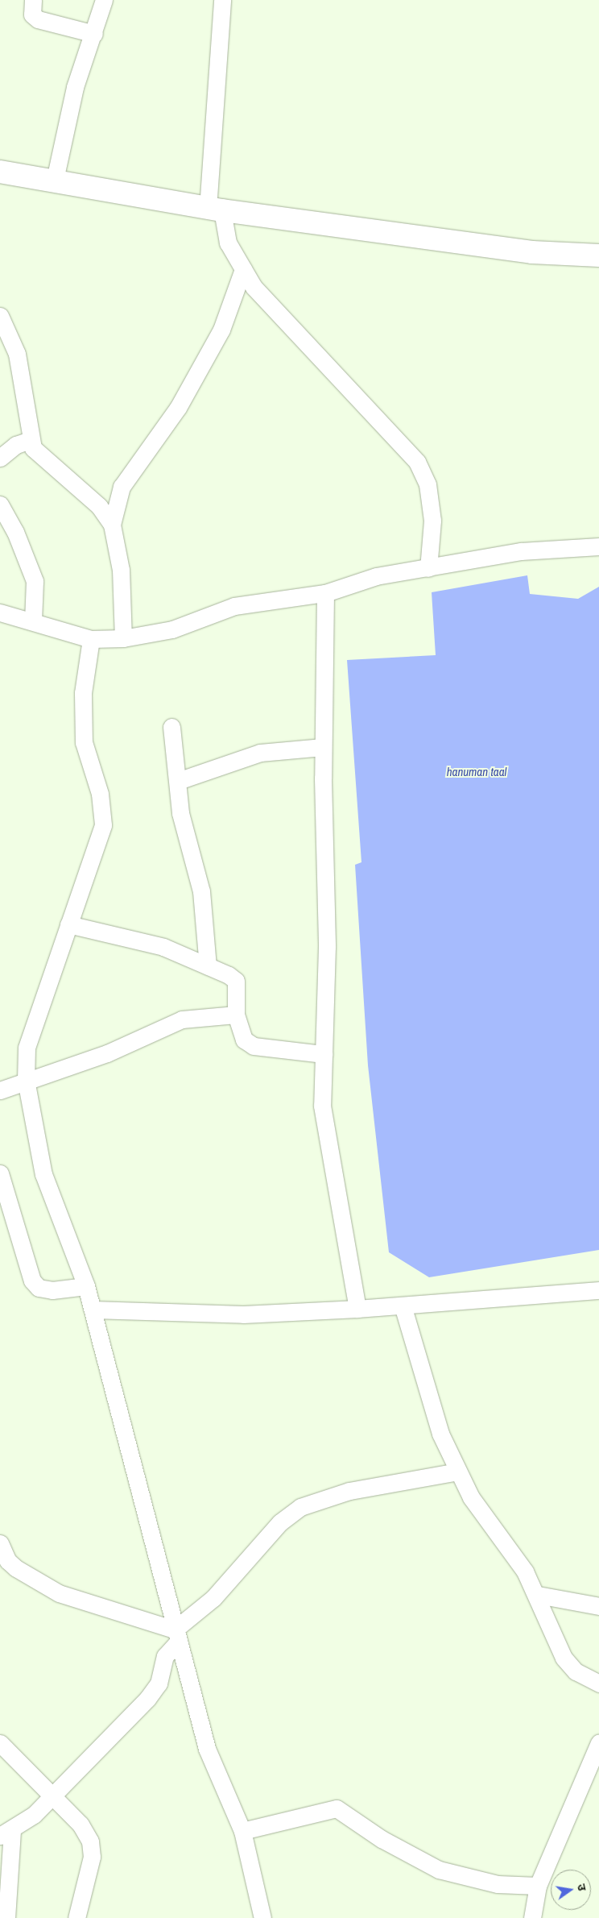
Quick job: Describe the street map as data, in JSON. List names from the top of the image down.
{
  "water": ["hanuman taal"],
  "north": "right"
}
